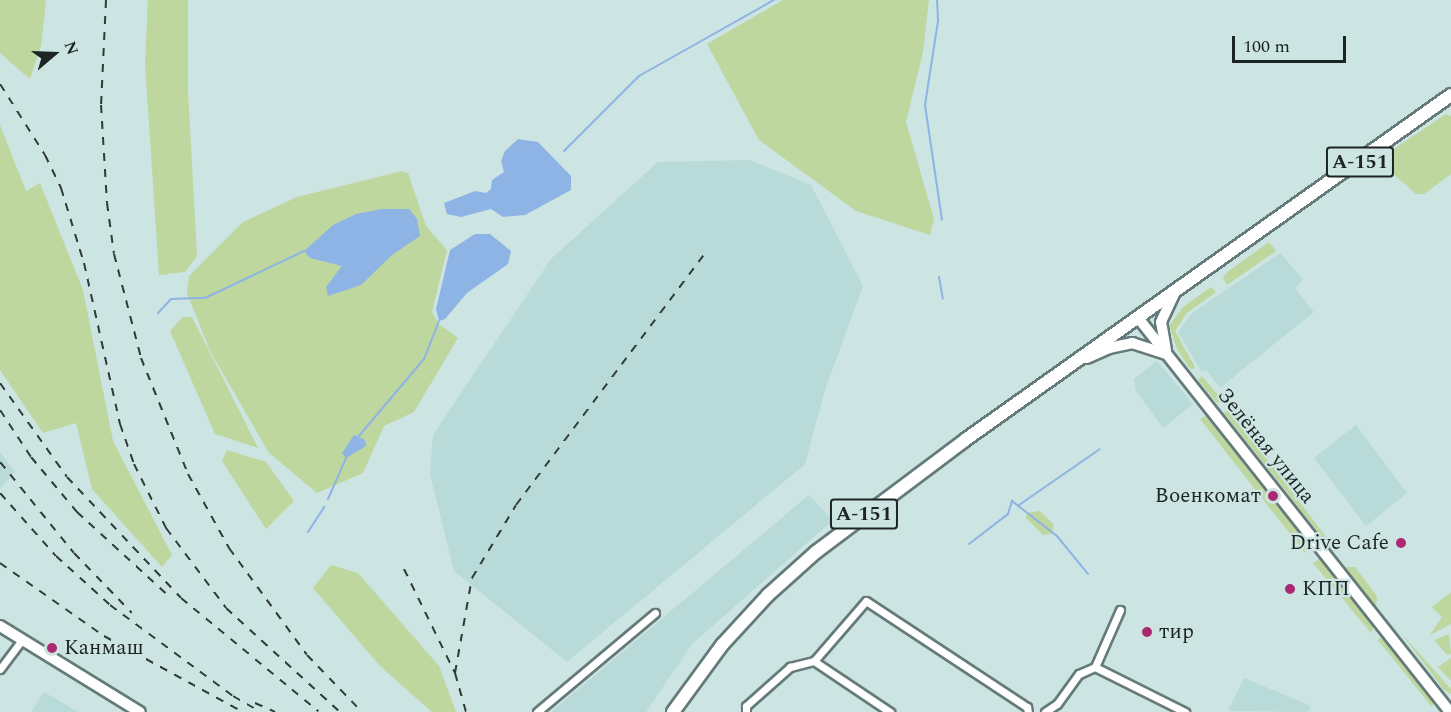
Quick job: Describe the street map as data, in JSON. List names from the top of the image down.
{
  "streets": {
    "highway": ["А-151"],
    "main road": ["Зелёная улица"]
  },
  "crossings": [
    ["А-151", "Зелёная улица"]
  ],
  "places": [
    "Военкомат",
    "Drive Cafe",
    "КПП",
    "тир",
    "Канмаш"
  ],
  "scale_bar": "100 m",
  "north": "right"
}
